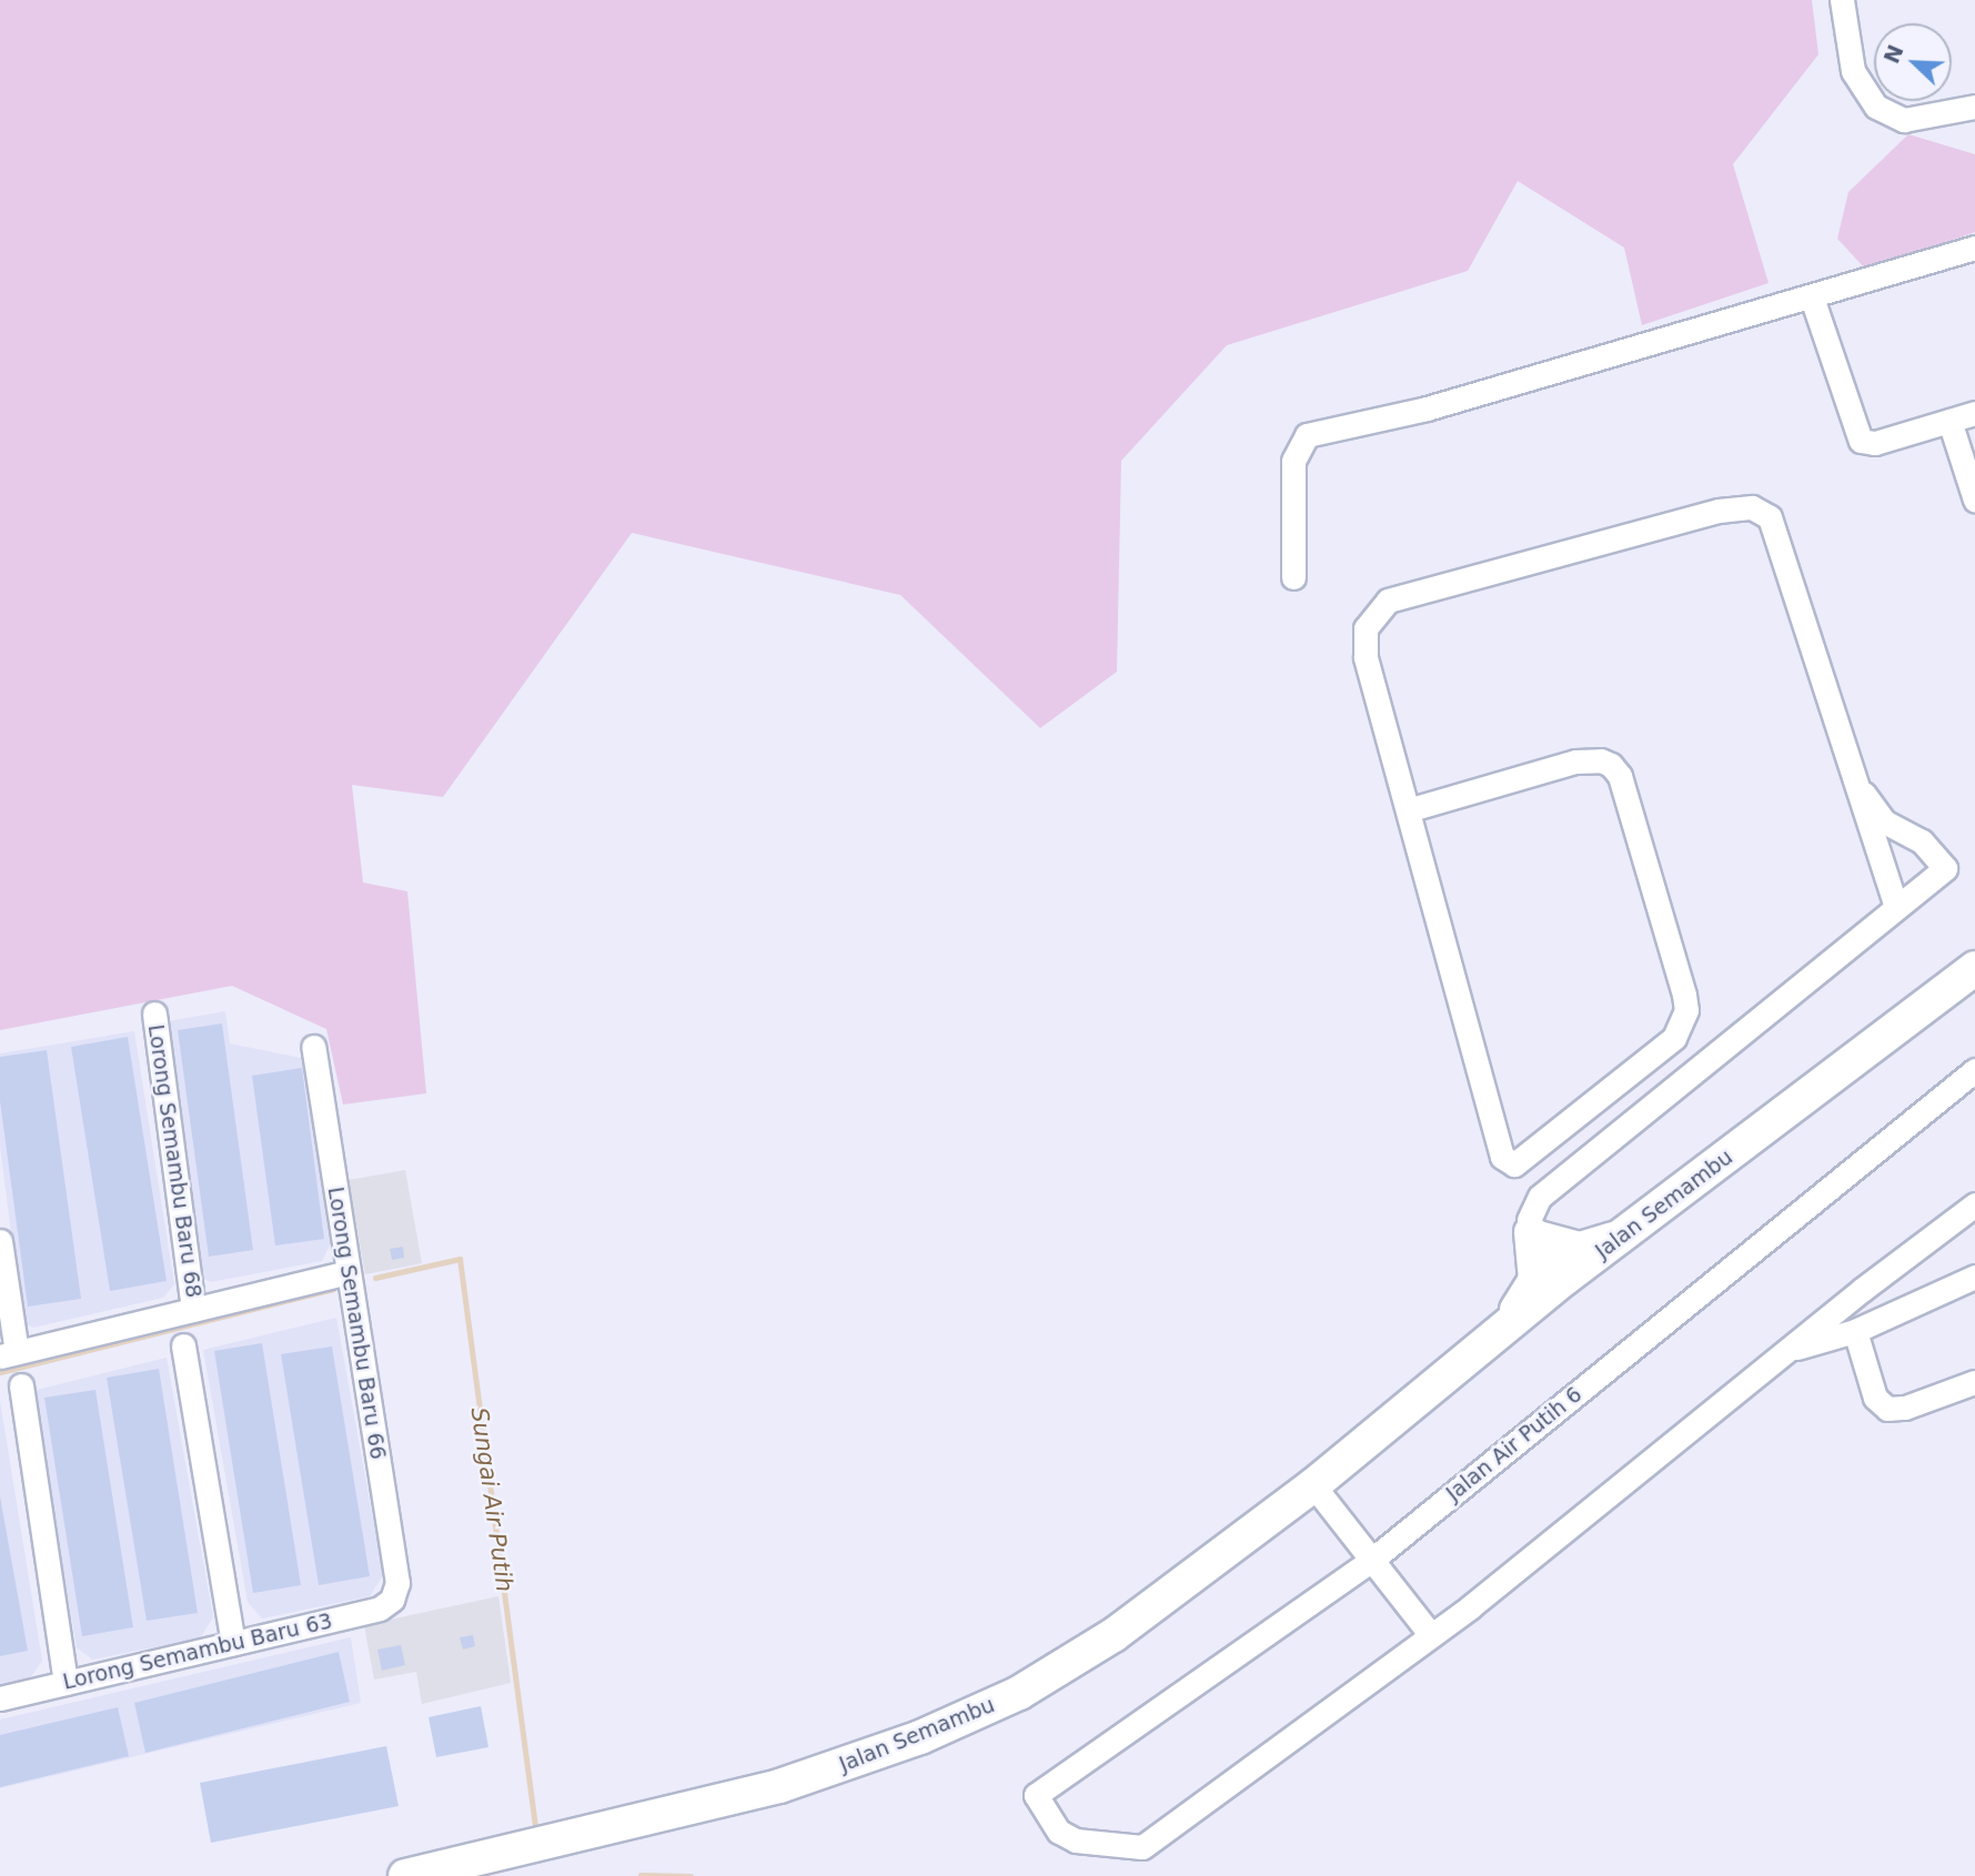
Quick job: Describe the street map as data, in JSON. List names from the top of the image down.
{
  "streets": {
    "main road": ["Jalan Semambu"],
    "street": [
      "Lorong Semambu Baru 68",
      "Lorong Semambu Baru 66",
      "Jalan Air Putih 6",
      "Lorong Semambu Baru 63"
    ]
  },
  "crossings": [
    ["Lorong Semambu Baru 66", "Lorong Semambu Baru 63"]
  ],
  "water": ["Sungai Air Putih"],
  "north": "top left"
}
